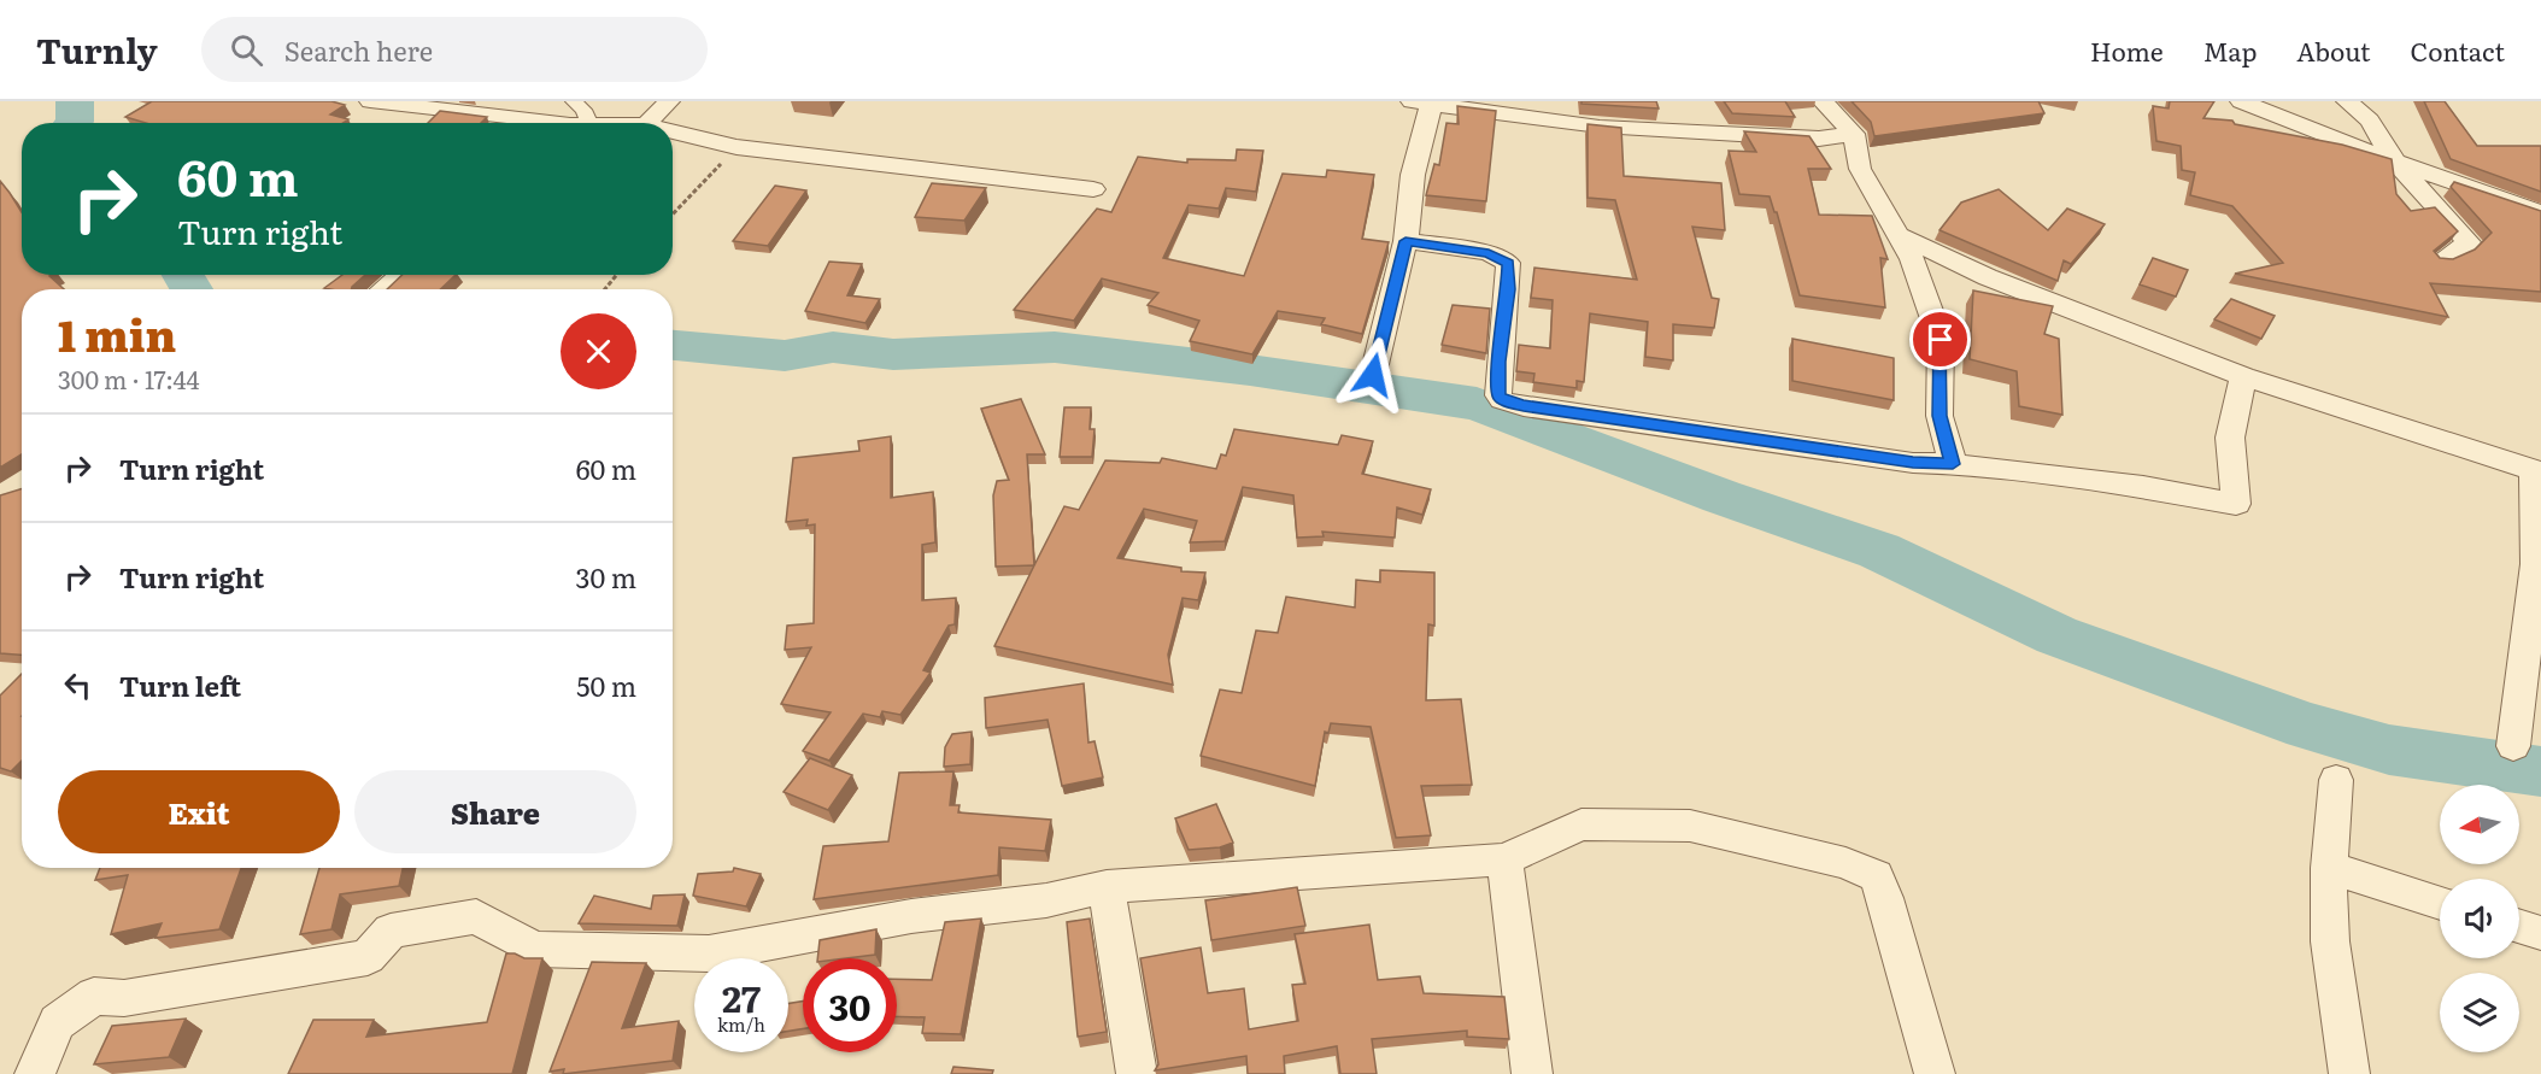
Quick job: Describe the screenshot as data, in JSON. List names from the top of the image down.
{
  "north": "left",
  "page": {
    "header": "Turnly",
    "search": "Search here",
    "nav": [
      "Home",
      "Map",
      "About",
      "Contact"
    ],
    "turn": ["60 m", "Turn right"],
    "heading": ["1 min", "300 m · 17:44"],
    "list": [
      {
        "name": "Turn right",
        "value": "60 m"
      },
      {
        "name": "Turn right",
        "value": "30 m"
      },
      {
        "name": "Turn left",
        "value": "50 m"
      }
    ],
    "buttons": ["Exit", "Share"],
    "speed": "27 km/h",
    "limit": "30"
  }
}
